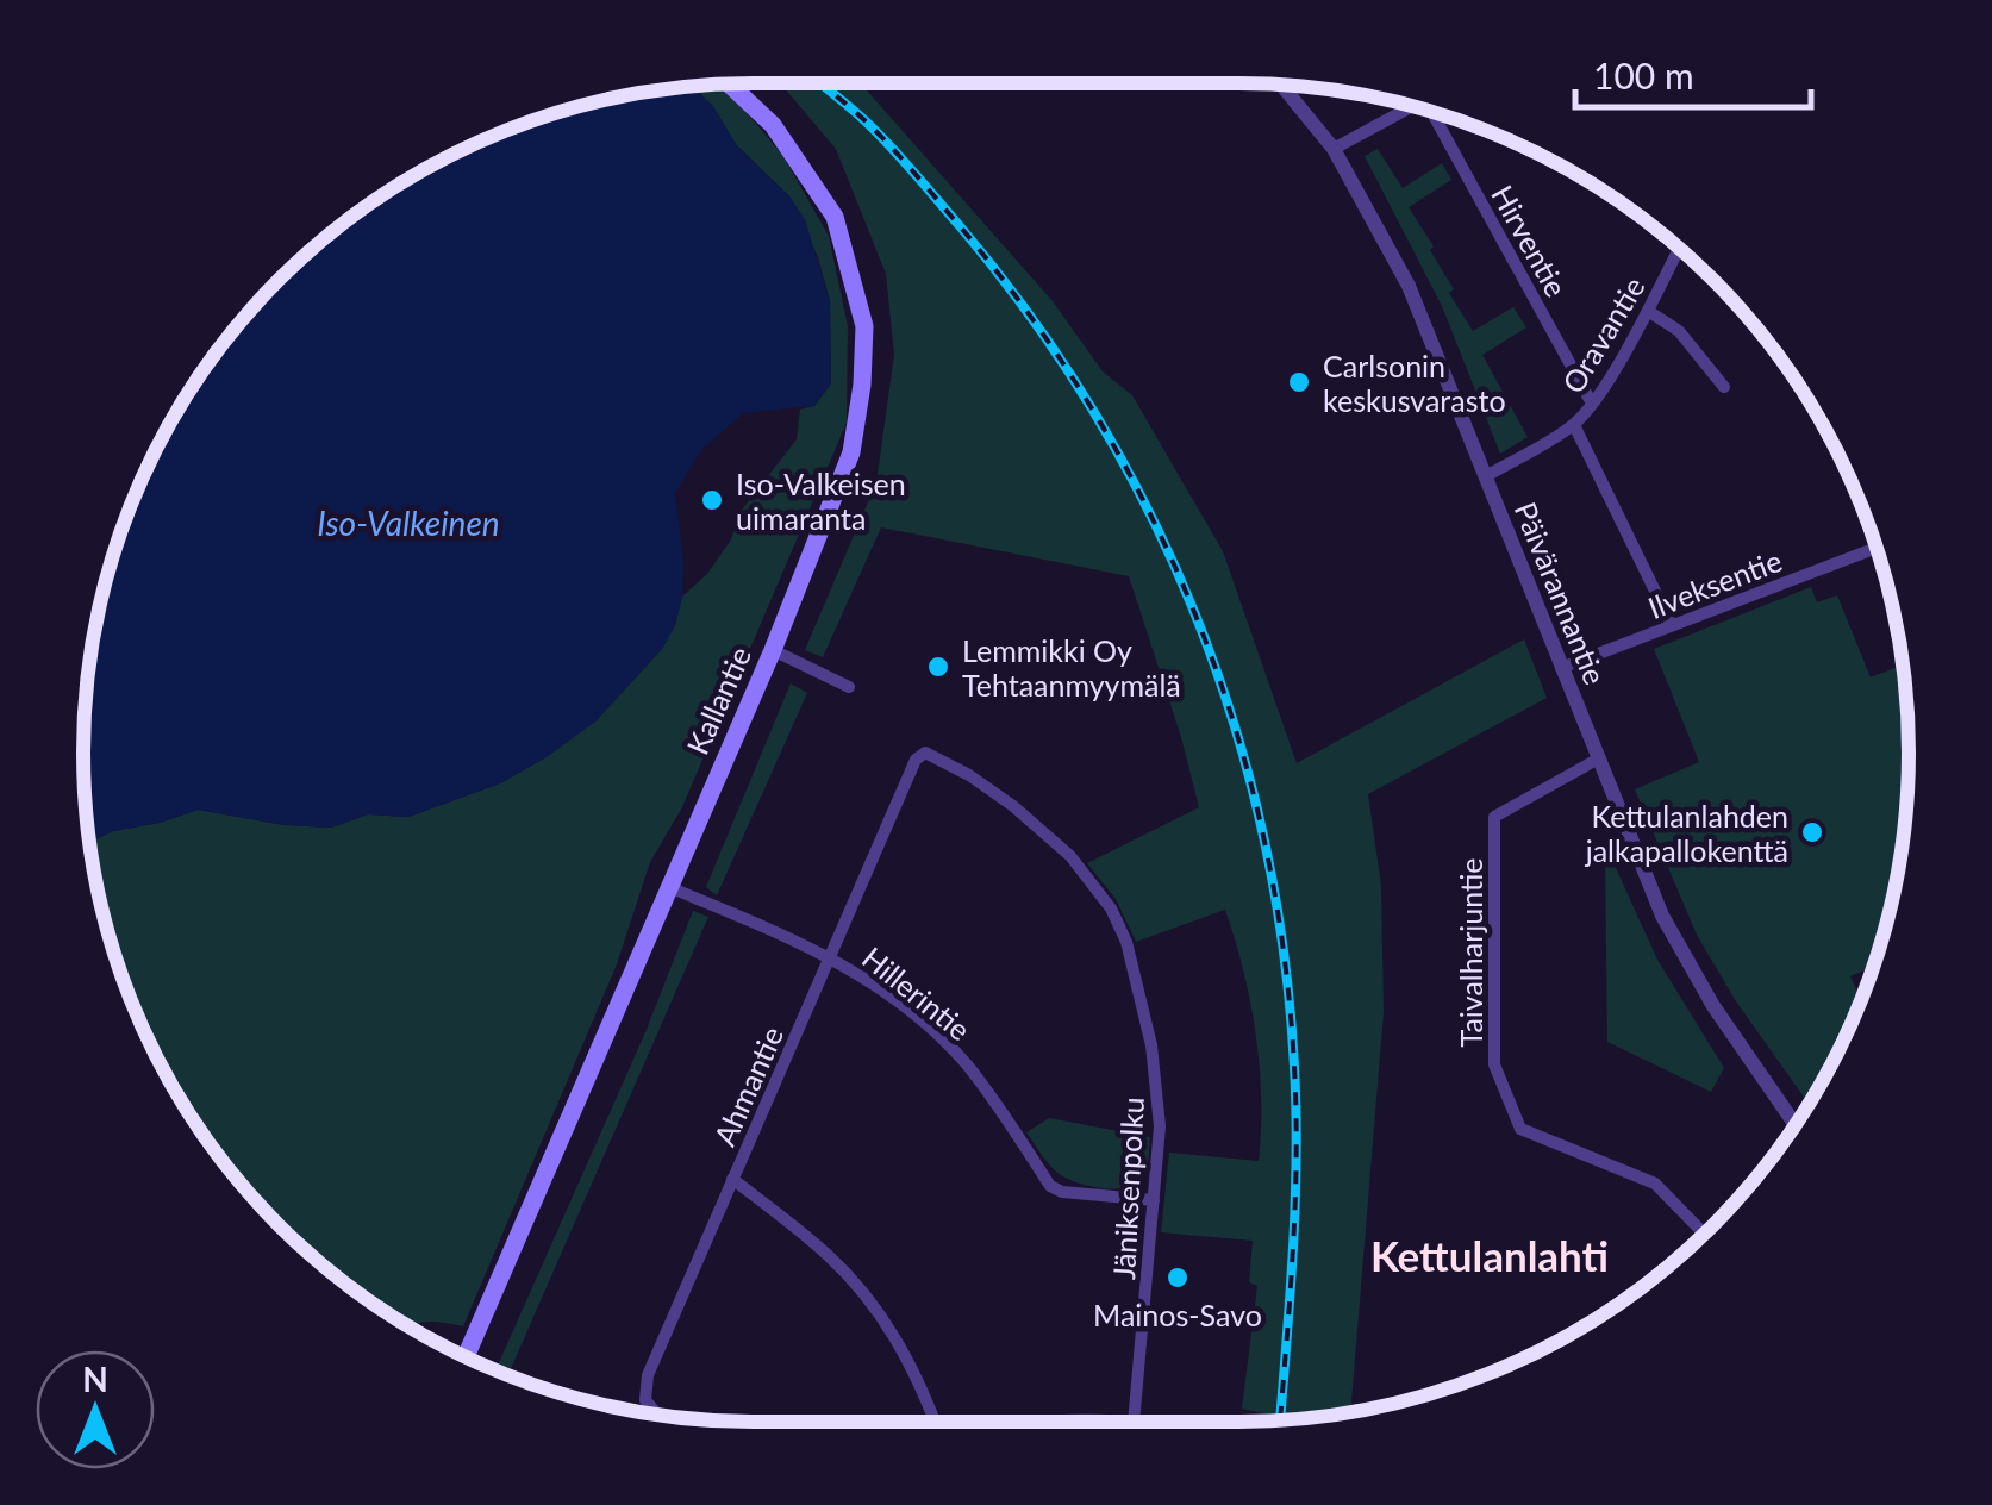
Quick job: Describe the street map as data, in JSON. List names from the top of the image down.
{
  "streets": {
    "main road": ["Kallantie"],
    "street": [
      "Hirventie",
      "Oravantie",
      "Ilveksentie",
      "Päivärannantie",
      "Taivalharjuntie",
      "Hillerintie",
      "Ahmantie",
      "Jäniksenpolku"
    ]
  },
  "crossings": [
    ["Hirventie", "Oravantie"],
    ["Oravantie", "Päivärannantie"],
    ["Ilveksentie", "Päivärannantie"],
    ["Päivärannantie", "Taivalharjuntie"],
    ["Kallantie", "Hillerintie"],
    ["Hillerintie", "Ahmantie"],
    ["Hillerintie", "Jäniksenpolku"],
    ["Ahmantie", "Jäniksenpolku"]
  ],
  "districts": ["Kettulanlahti"],
  "water": ["Iso-Valkeinen"],
  "places": [
    "Carlsonin keskusvarasto",
    "Iso-Valkeisen uimaranta",
    "Lemmikki Oy Tehtaanmyymälä",
    "Kettulanlahden jalkapallokenttä",
    "Mainos-Savo"
  ],
  "scale_bar": "100 m",
  "north": "top"
}
